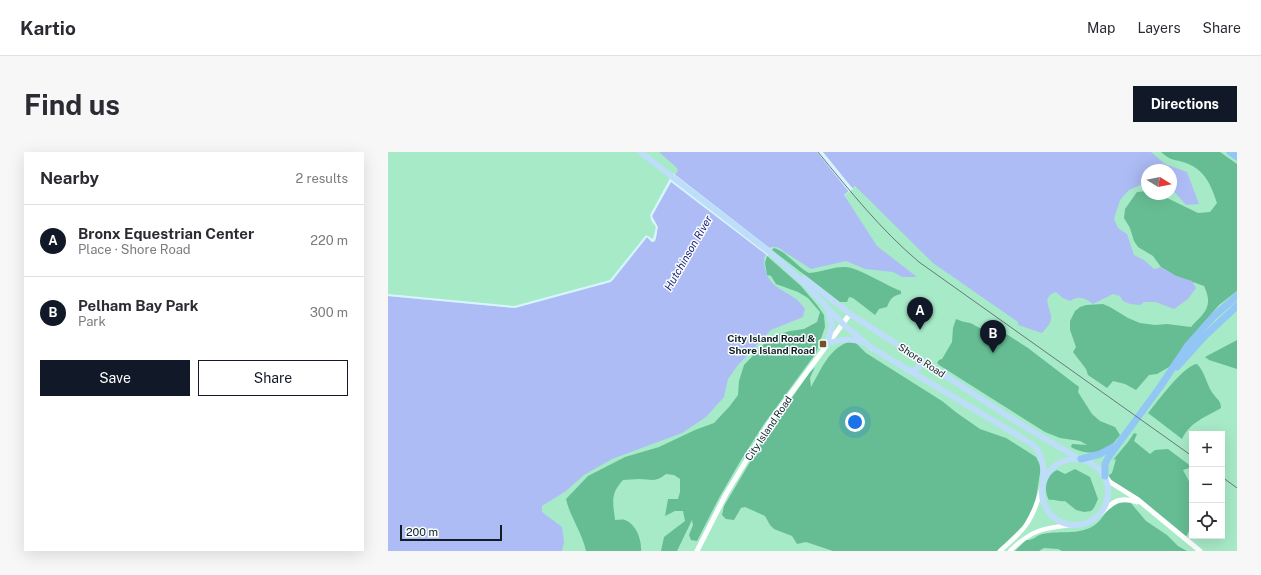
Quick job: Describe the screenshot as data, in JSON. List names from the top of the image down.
{
  "streets": {
    "main road": ["Shore Road", "City Island Road"]
  },
  "crossings": [
    ["Shore Road", "City Island Road"]
  ],
  "water": ["Hutchinson River"],
  "places": {
    "transit": ["City Island Road & Shore Island Road"]
  },
  "scale_bar": "200 m",
  "north": "right",
  "page": {
    "header": "Kartio",
    "nav": ["Map", "Layers", "Share"],
    "buttons": [
      "Directions",
      ["Save", "Share"]
    ],
    "title": "Find us",
    "heading": ["Nearby", "2 results"],
    "list": [
      {
        "mark": "A",
        "name": "Bronx Equestrian Center",
        "note": "Place · Shore Road",
        "value": "220 m"
      },
      {
        "mark": "B",
        "name": "Pelham Bay Park",
        "note": "Park",
        "value": "300 m"
      }
    ],
    "pins": ["A", "B"],
    "map_buttons": ["+", "−"],
    "scale": "200 m"
  }
}
